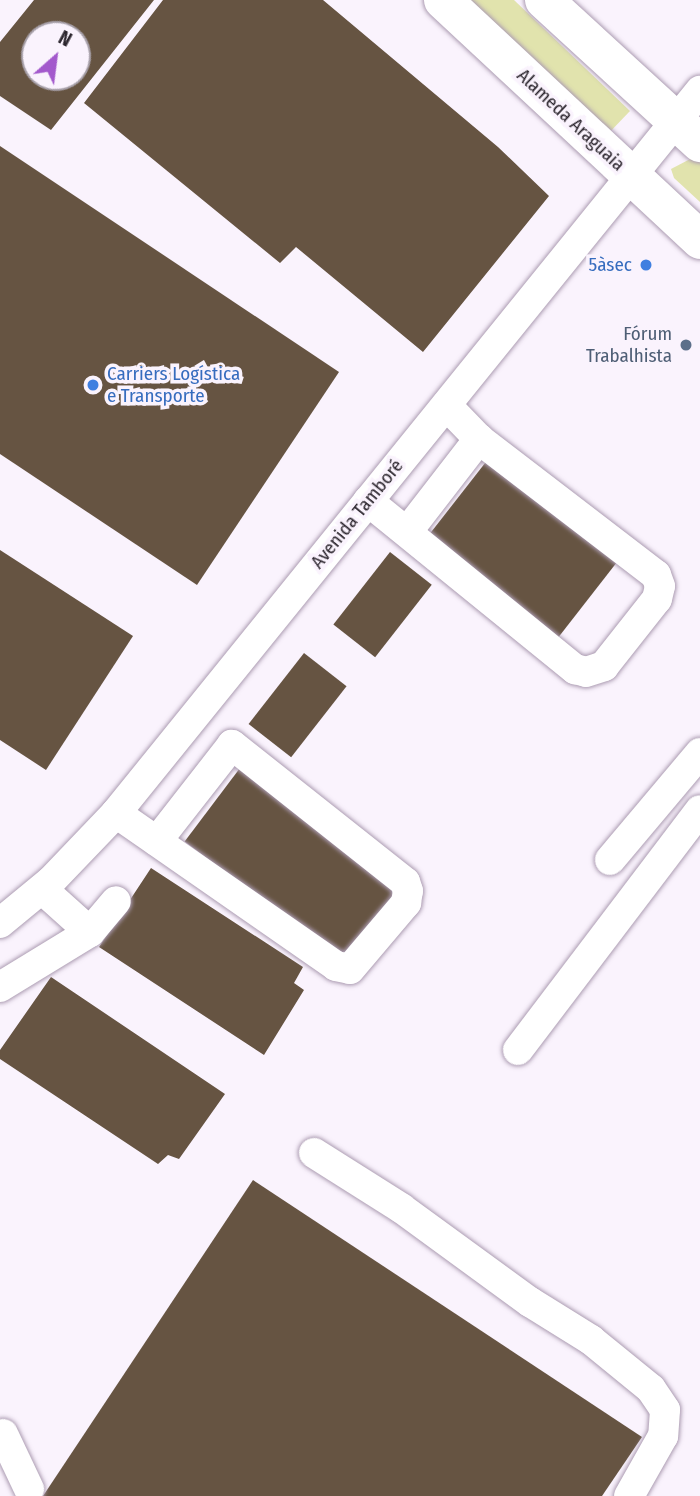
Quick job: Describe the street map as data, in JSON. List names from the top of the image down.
{
  "streets": {
    "main road": ["Alameda Araguaia"],
    "street": ["Avenida Tamboré"]
  },
  "crossings": [
    ["Alameda Araguaia", "Avenida Tamboré"]
  ],
  "places": ["5àsec", "Fórum Trabalhista", "Carriers Logística e Transporte"],
  "north": "top right"
}
